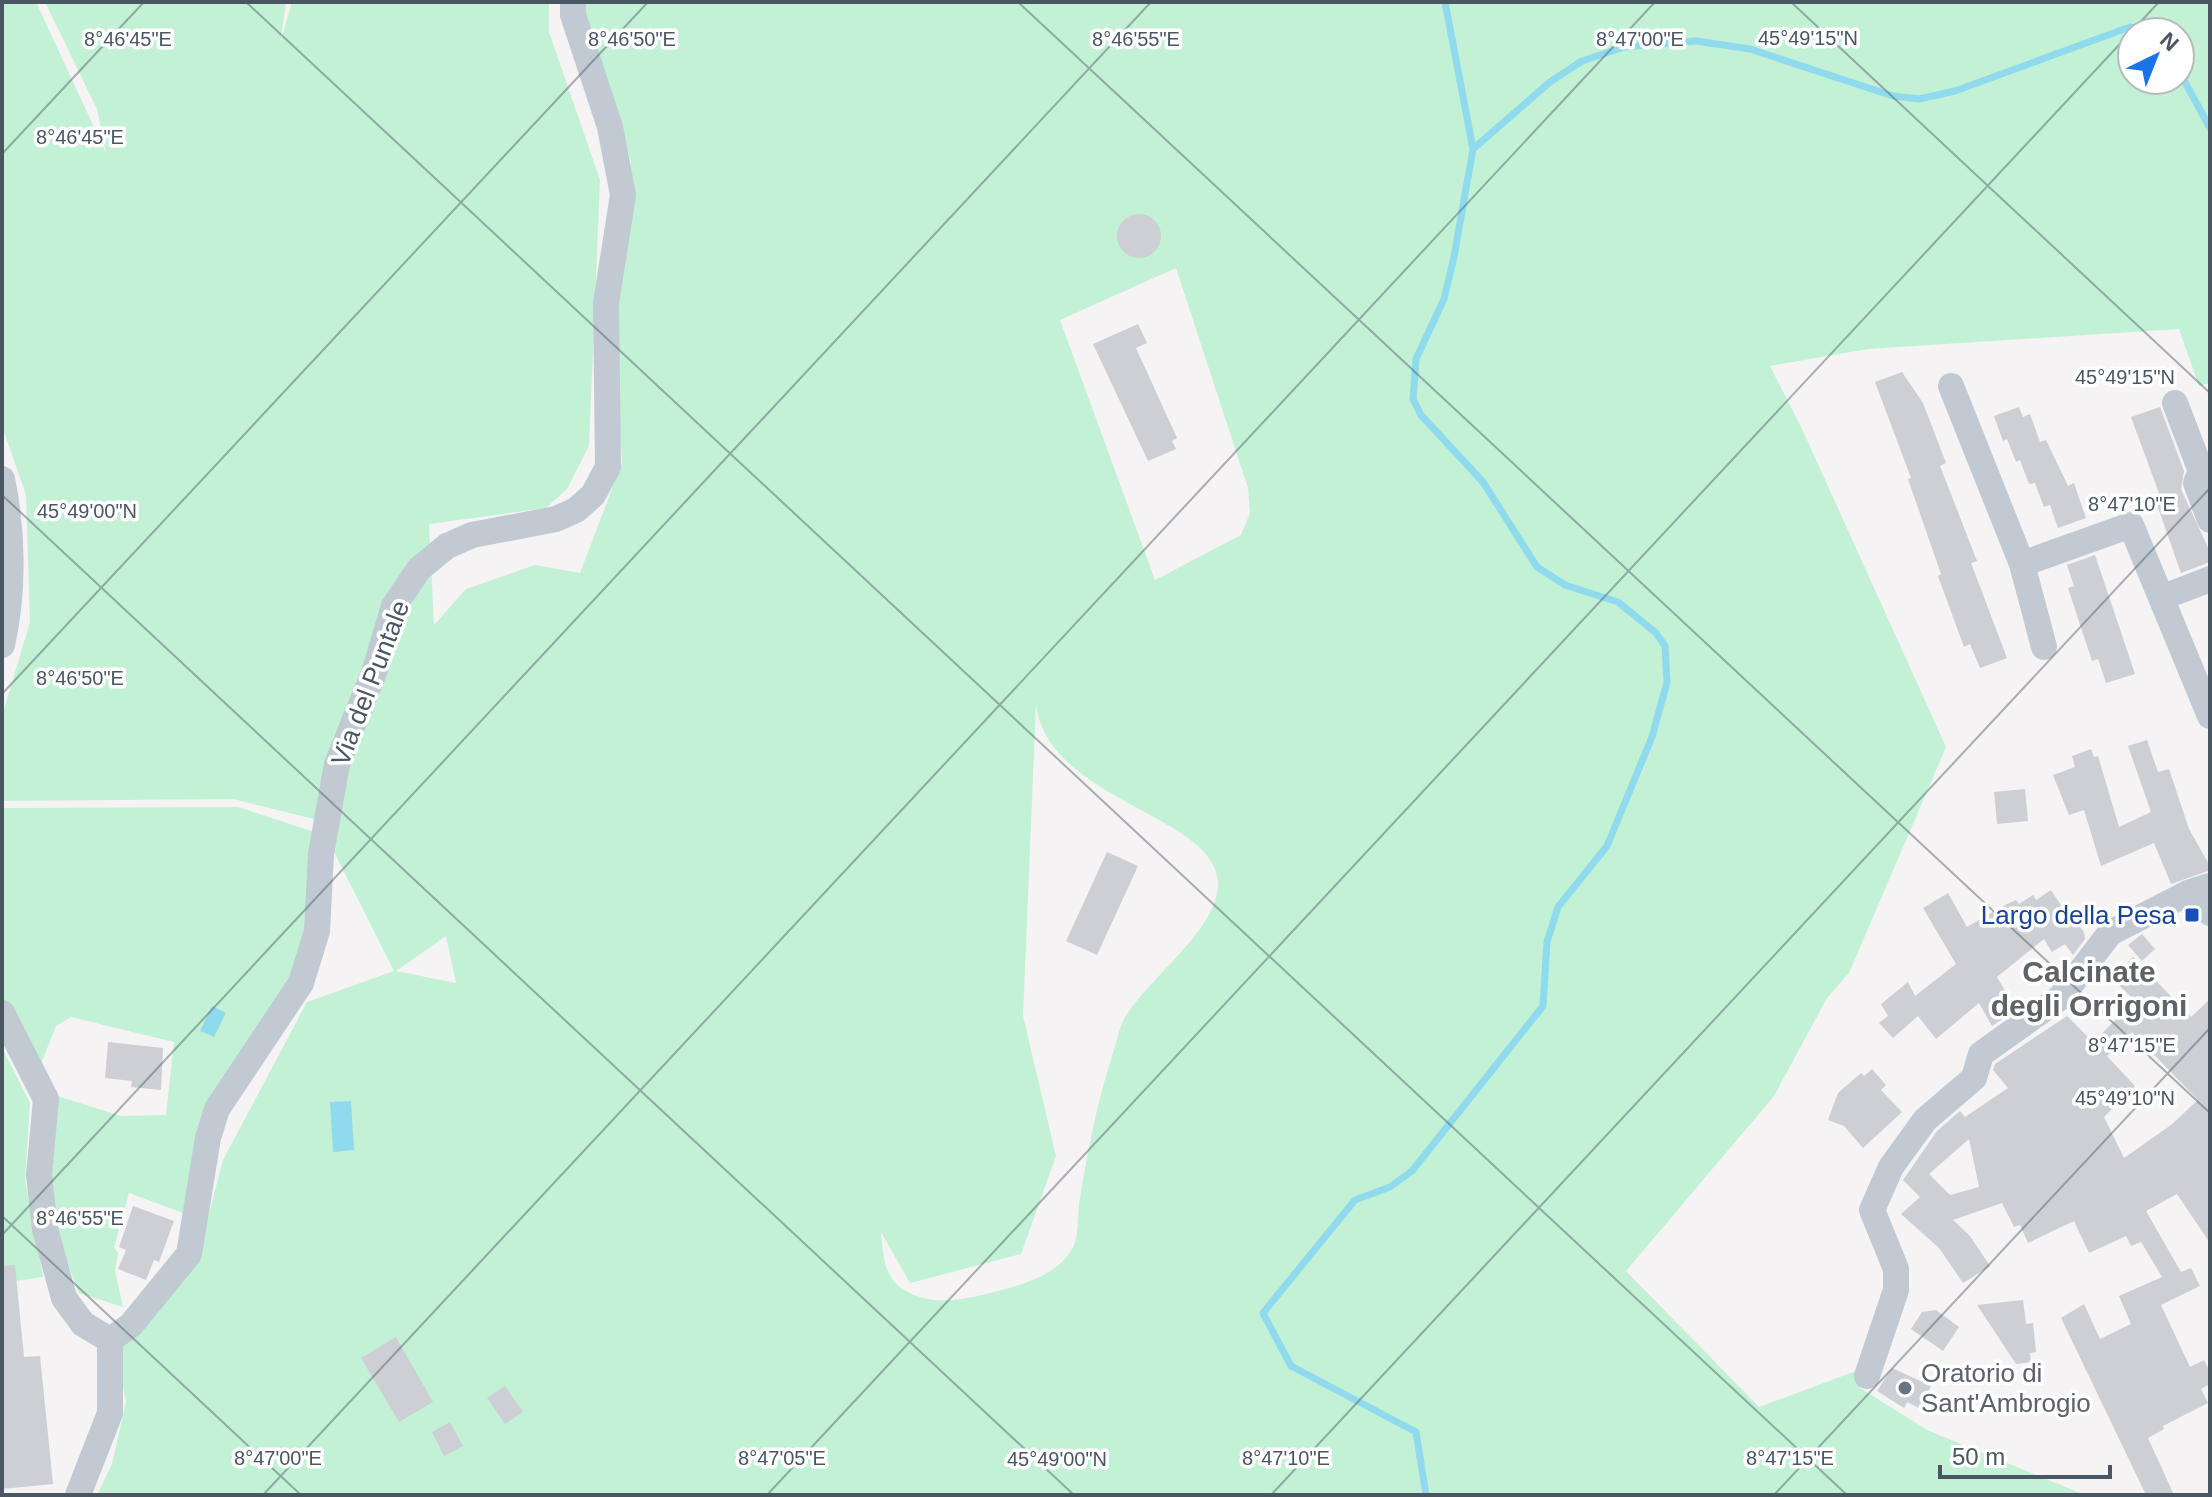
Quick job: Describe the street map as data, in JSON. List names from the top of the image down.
{
  "streets": {
    "street": ["Via del Puntale"]
  },
  "districts": ["Calcinate degli Orrigoni"],
  "places": {
    "transit": ["Largo della Pesa"],
    "other": ["Oratorio di Sant'Ambrogio"]
  },
  "scale_bar": "50 m",
  "north": "top right",
  "coordinates": [
    "45°49'15\"N",
    "8°46'45\"E",
    "8°46'50\"E",
    "8°46'55\"E",
    "8°47'00\"E",
    "8°47'10\"E",
    "45°49'00\"N",
    "8°47'15\"E",
    "45°49'10\"N",
    "8°47'05\"E"
  ]
}
